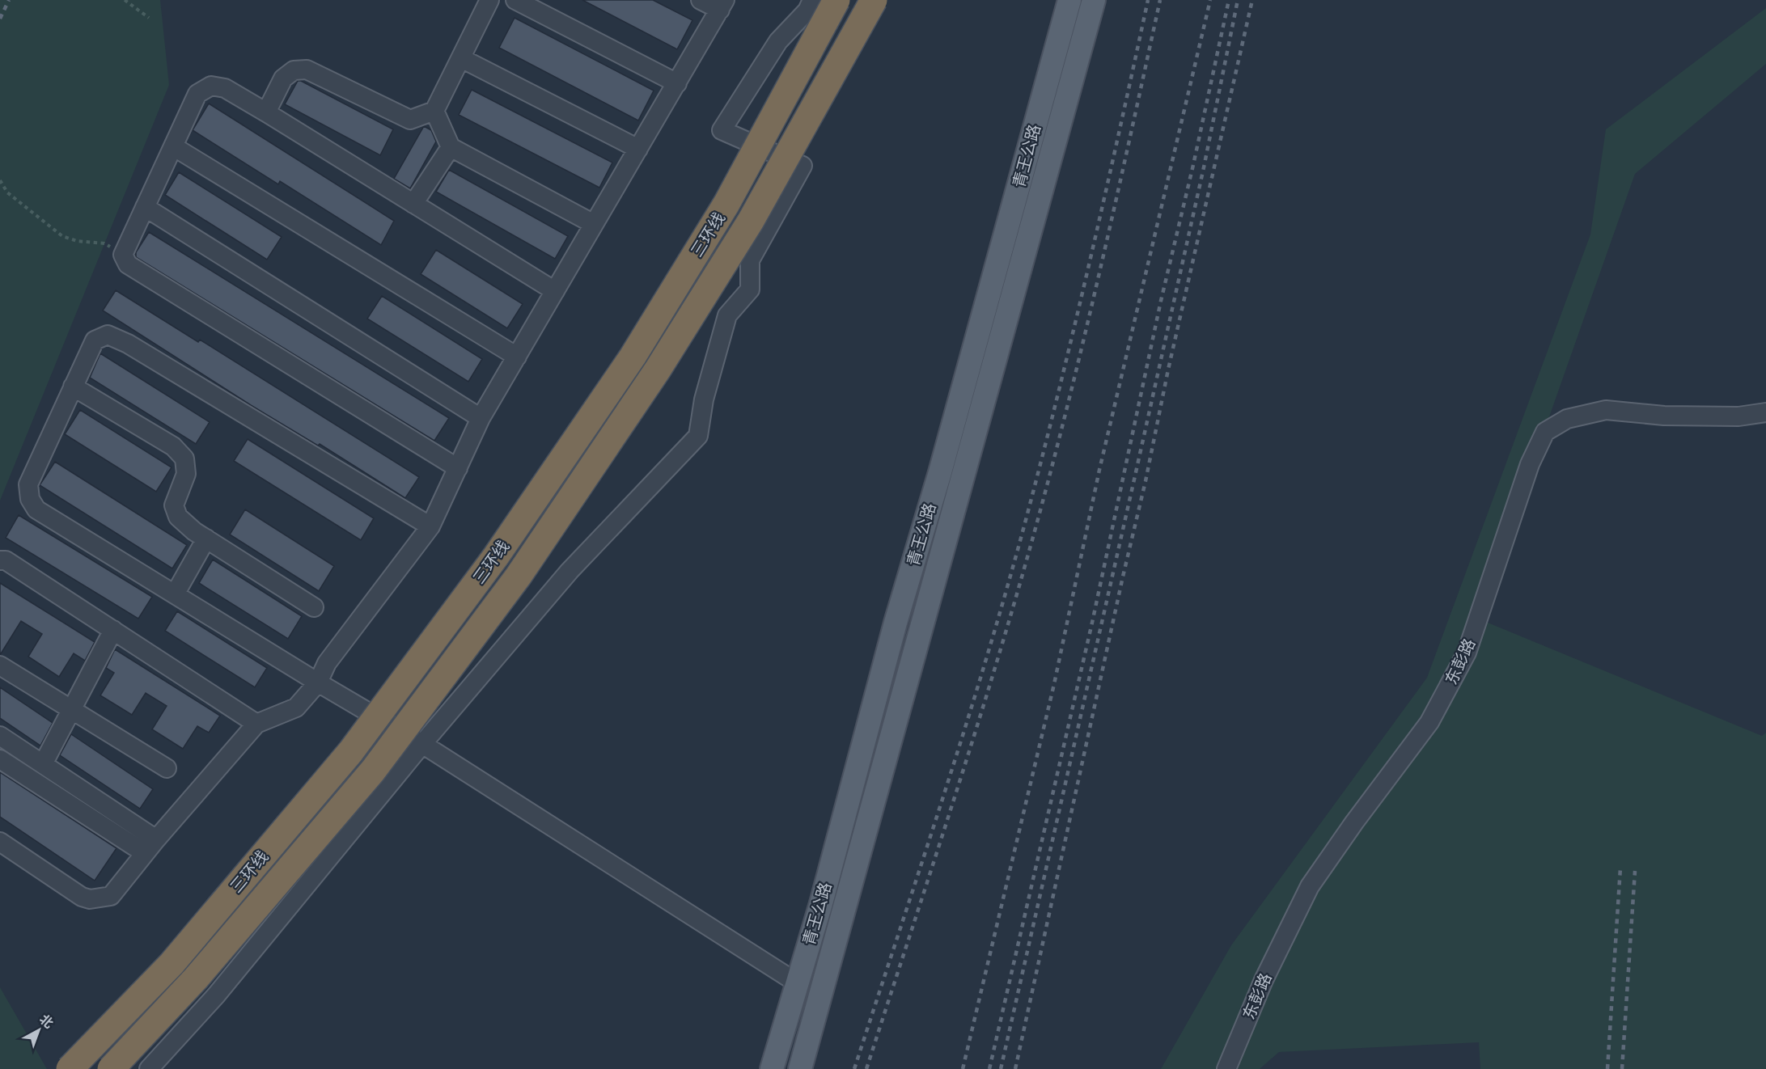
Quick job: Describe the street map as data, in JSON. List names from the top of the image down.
{
  "streets": {
    "highway": ["三环线"],
    "main road": ["青王公路"],
    "street": ["东彭路"]
  },
  "north": "top right"
}
